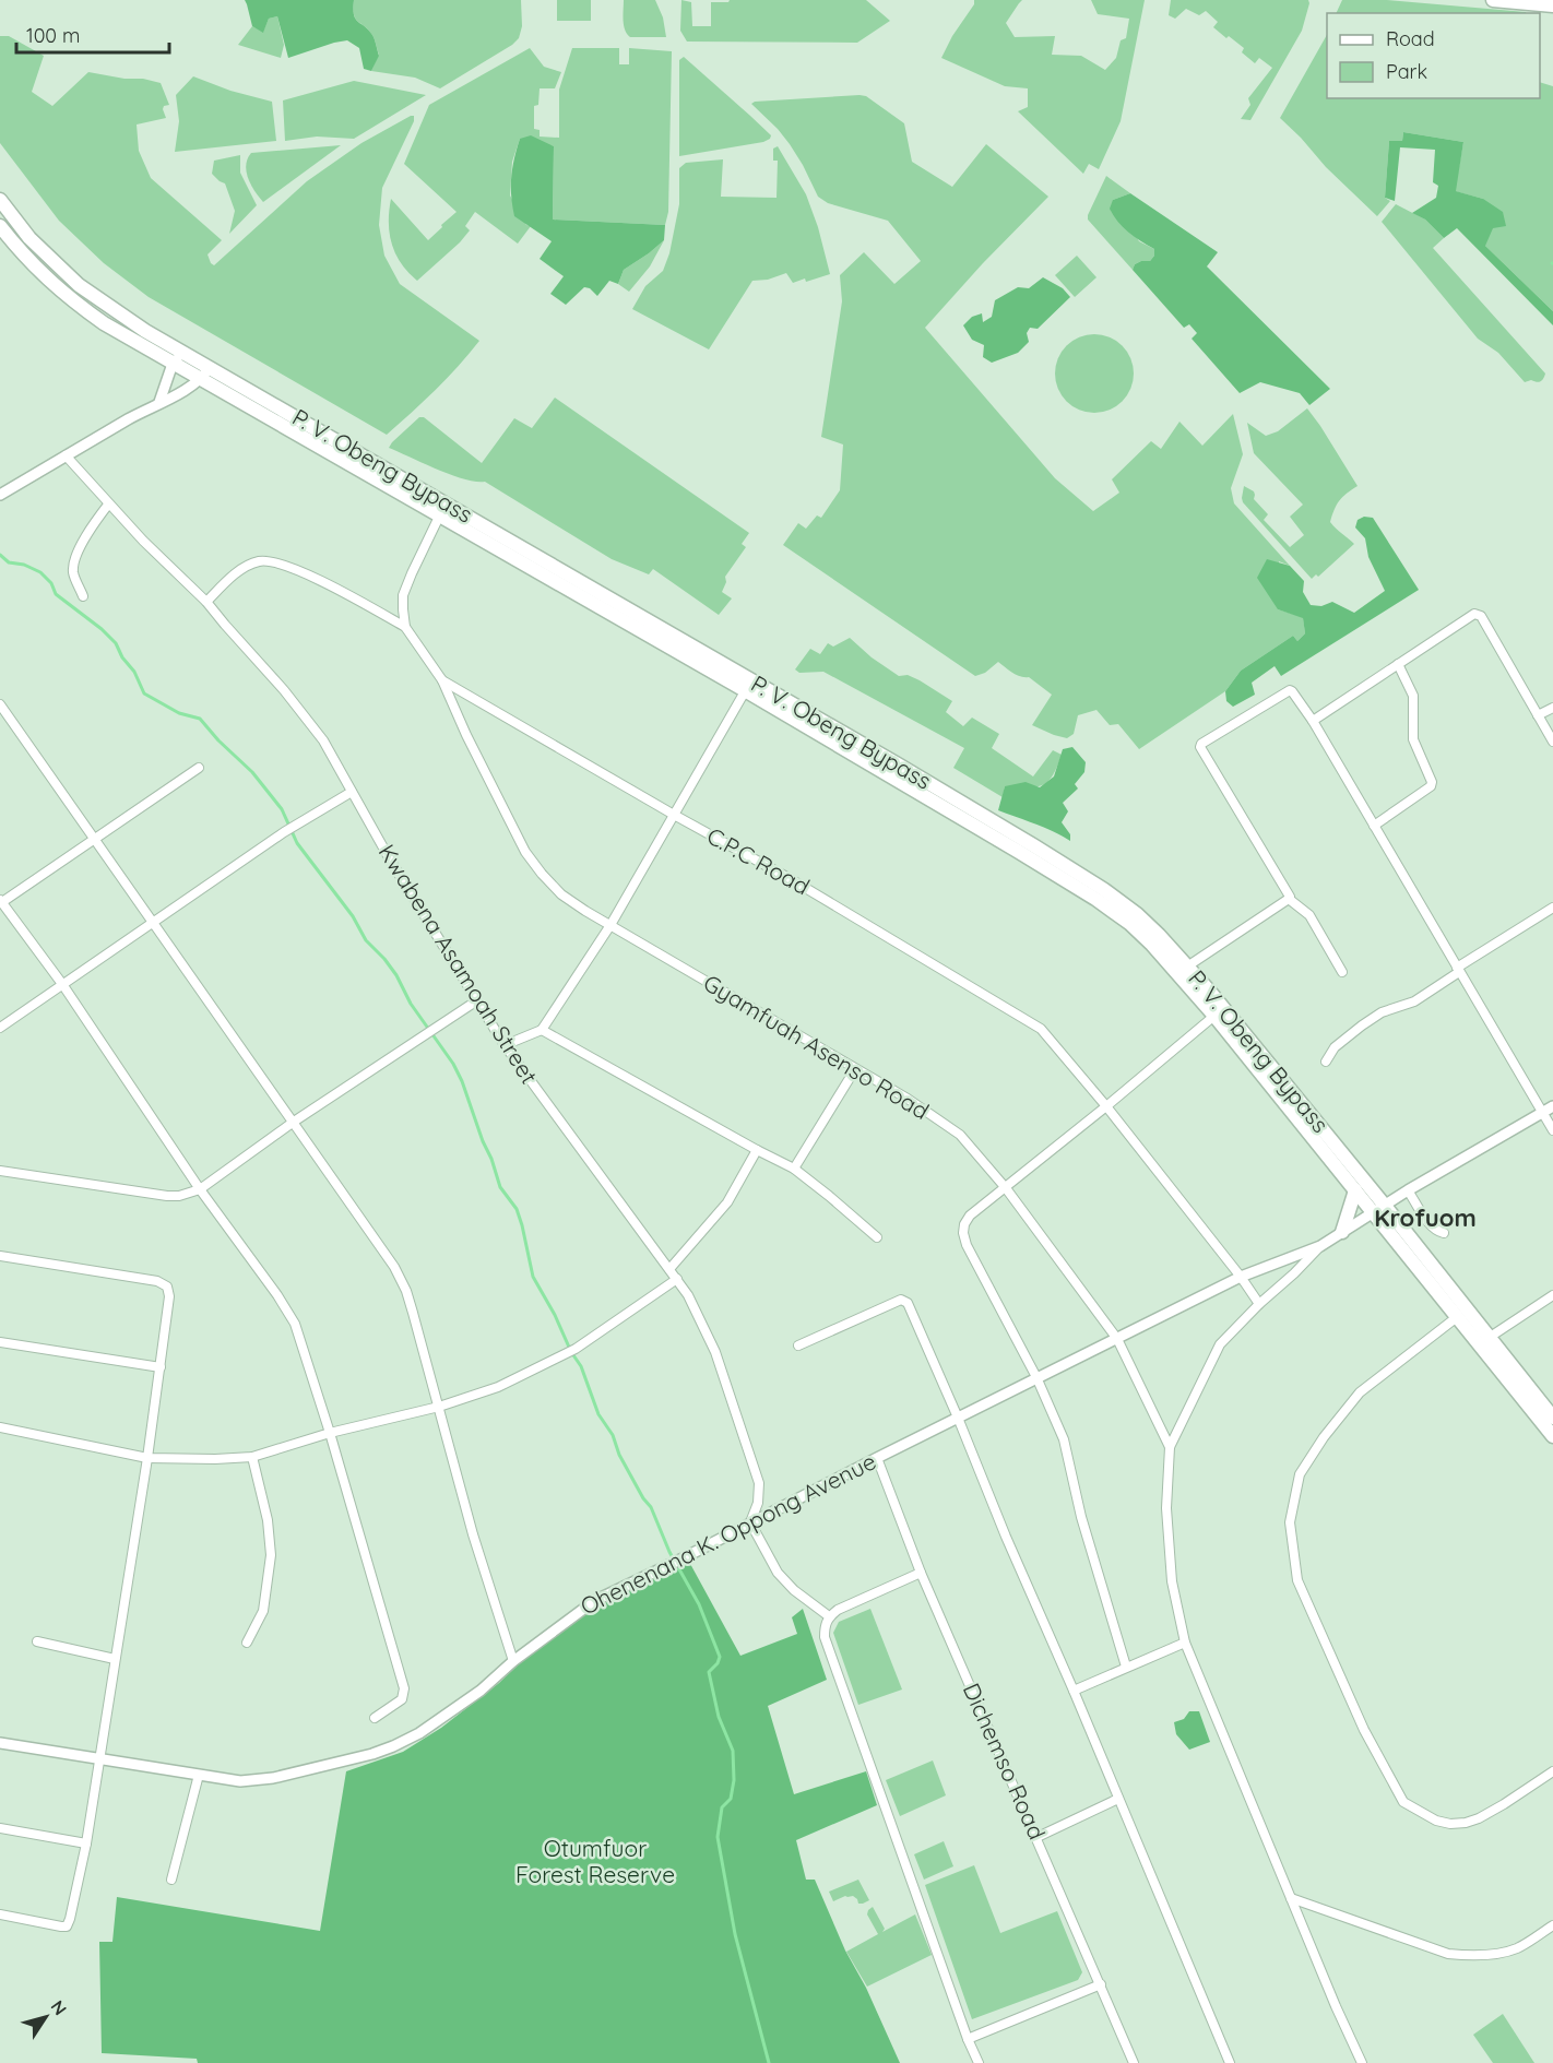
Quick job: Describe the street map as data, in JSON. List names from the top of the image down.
{
  "streets": {
    "main road": ["P. V. Obeng Bypass"],
    "street": [
      "C.P.C Road",
      "Kwabena Asamoah Street",
      "Gyamfuah Asenso Road",
      "Ohenenana K. Oppong Avenue",
      "Dichemso Road"
    ]
  },
  "crossings": [
    ["P. V. Obeng Bypass", "Ohenenana K. Oppong Avenue"],
    ["C.P.C Road", "Ohenenana K. Oppong Avenue"],
    ["Kwabena Asamoah Street", "Ohenenana K. Oppong Avenue"],
    ["Gyamfuah Asenso Road", "Ohenenana K. Oppong Avenue"],
    ["Ohenenana K. Oppong Avenue", "Dichemso Road"]
  ],
  "districts": ["Krofuom"],
  "parks": ["Otumfuor Forest Reserve"],
  "legend": ["Road", "Park"],
  "scale_bar": "100 m",
  "north": "top right"
}
